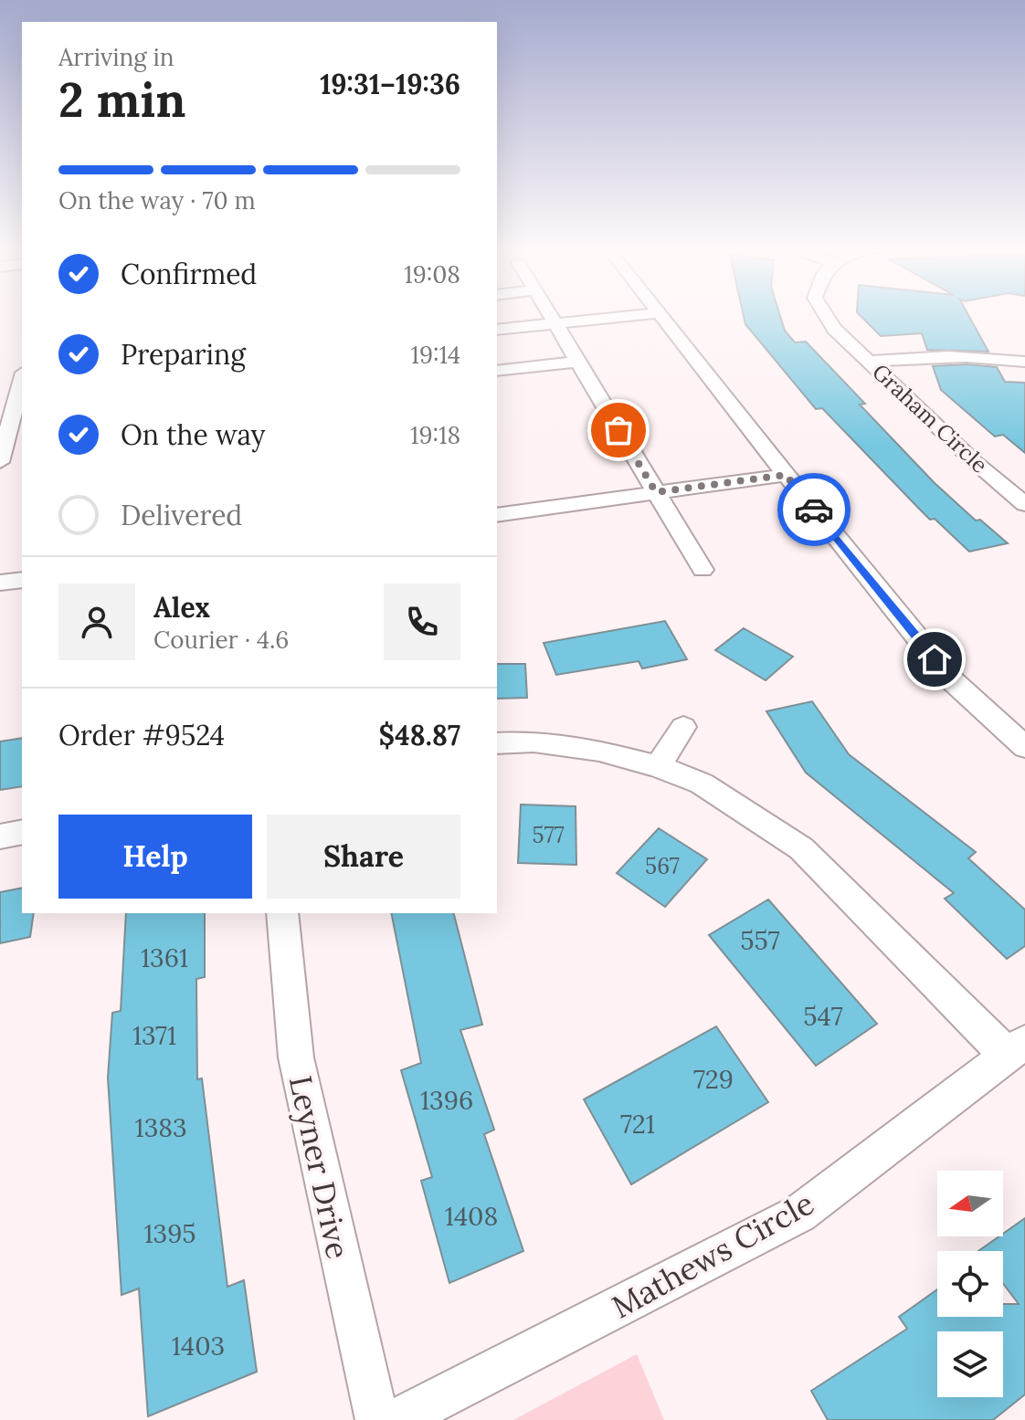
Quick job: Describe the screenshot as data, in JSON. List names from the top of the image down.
{
  "streets": {
    "street": ["Graham Circle", "Leyner Drive", "Mathews Circle"]
  },
  "house_numbers": [
    "577",
    "567",
    "557",
    "1361",
    "547",
    "1371",
    "729",
    "1396",
    "721",
    "1383",
    "1408",
    "1395",
    "1403"
  ],
  "north": "left",
  "page": {
    "heading": ["2 min", "Arriving in", "19:31–19:36"],
    "panel": [
      "Alex",
      "Courier · 4.6",
      "Order #9524",
      "$48.87"
    ],
    "bar": "On the way · 70 m",
    "list": [
      ["Confirmed", "19:08"],
      ["Preparing", "19:14"],
      ["On the way", "19:18"],
      "Delivered"
    ],
    "buttons": ["Help", "Share"]
  }
}
